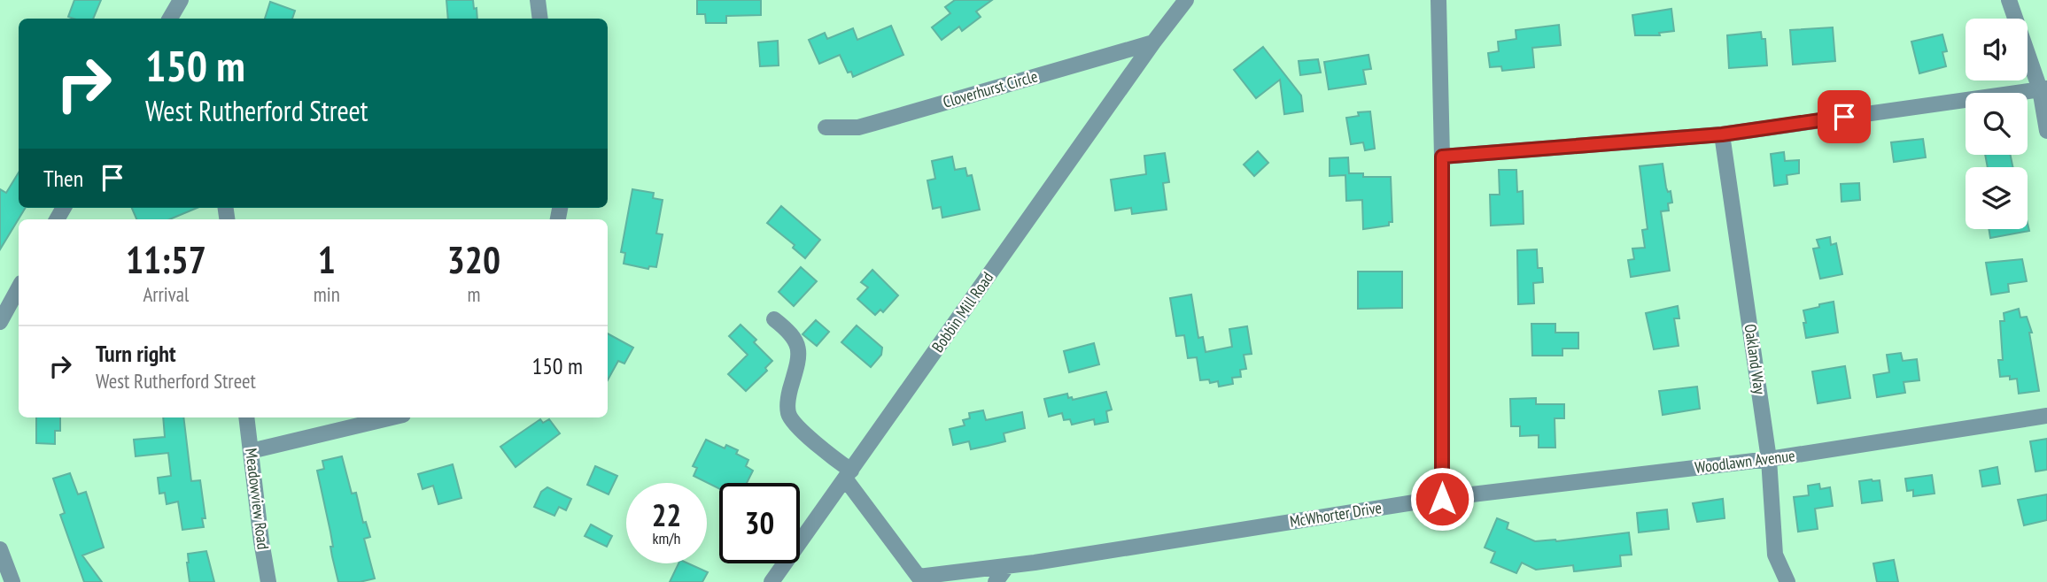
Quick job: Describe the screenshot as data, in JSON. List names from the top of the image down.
{
  "streets": {
    "street": [
      "Cloverhurst Circle",
      "Bobbin Mill Road",
      "Oakland Way",
      "Woodlawn Avenue",
      "Meadowview Road",
      "McWhorter Drive"
    ]
  },
  "crossings": [
    ["Cloverhurst Circle", "Bobbin Mill Road"],
    ["Bobbin Mill Road", "McWhorter Drive"],
    ["Oakland Way", "Woodlawn Avenue"],
    ["Woodlawn Avenue", "McWhorter Drive"]
  ],
  "page": {
    "turn": ["150 m", "West Rutherford Street"],
    "then": "Then",
    "eta": [
      "11:57",
      "Arrival",
      "1",
      "min",
      "320",
      "m"
    ],
    "list": [
      {
        "name": "Turn right",
        "note": "West Rutherford Street",
        "value": "150 m"
      }
    ],
    "speed": "22 km/h",
    "limit": "30"
  }
}
